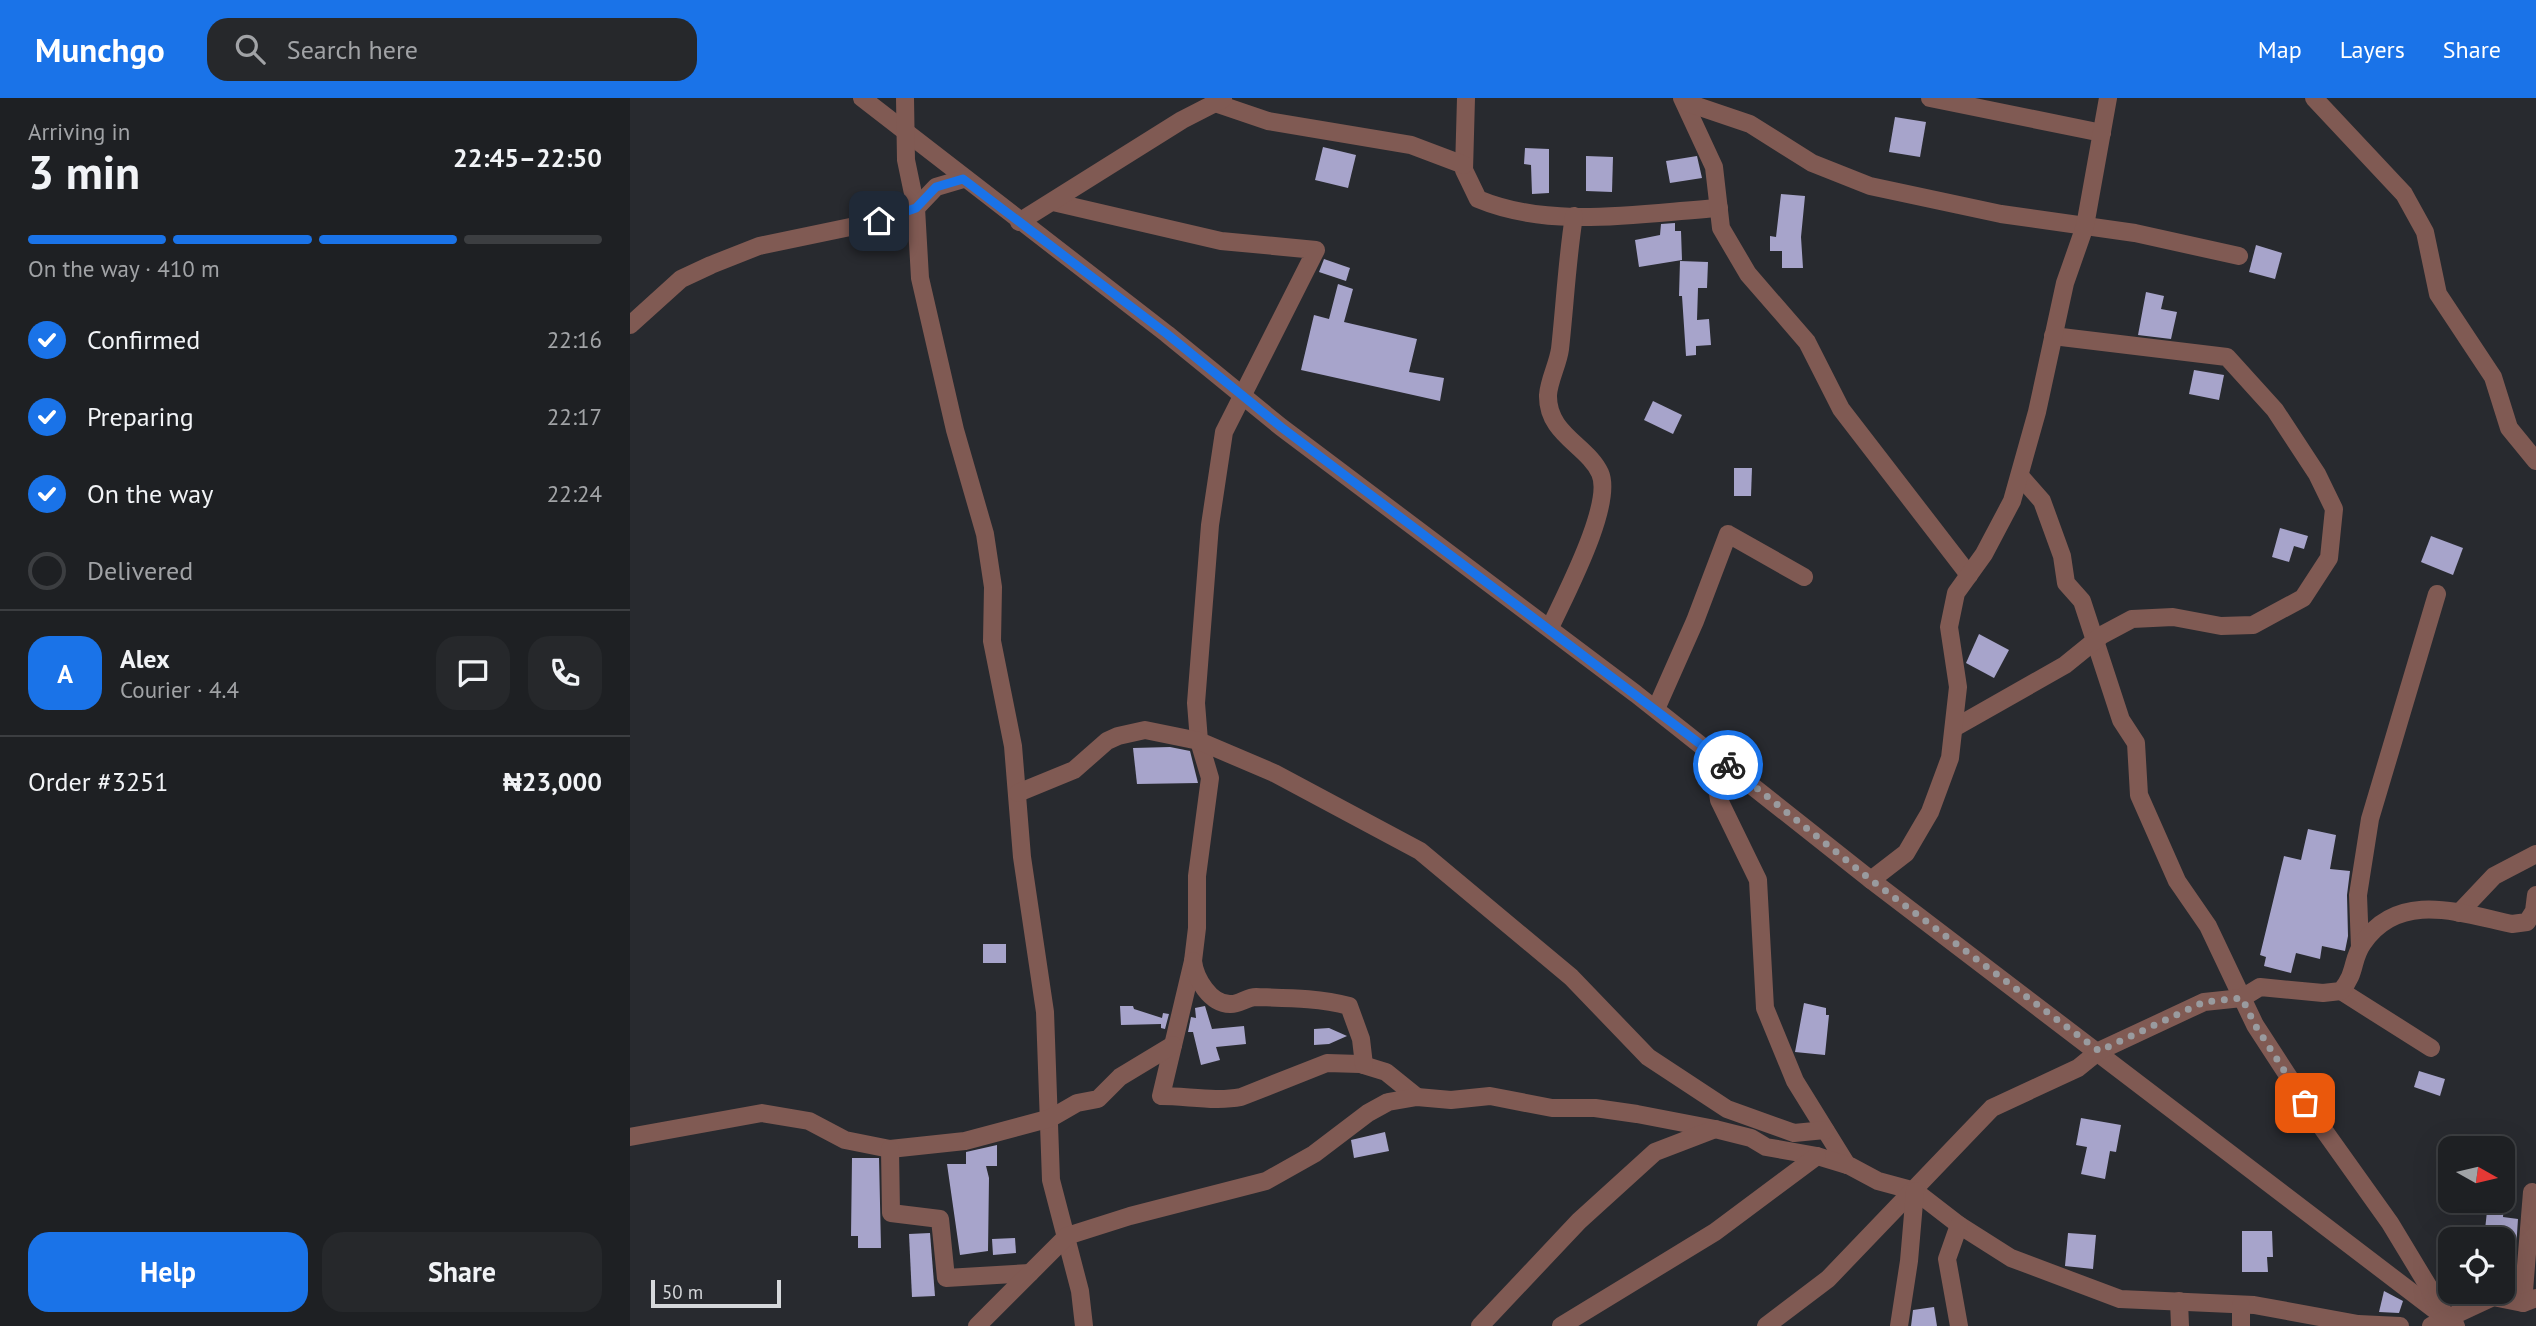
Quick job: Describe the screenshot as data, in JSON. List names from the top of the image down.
{
  "scale_bar": "50 m",
  "north": "right",
  "page": {
    "header": "Munchgo",
    "search": "Search here",
    "nav": ["Map", "Layers", "Share"],
    "heading": ["3 min", "Arriving in", "22:45–22:50"],
    "panel": [
      "Alex",
      "Courier · 4.4",
      "Order #3251",
      "₦23,000"
    ],
    "bar": "On the way · 410 m",
    "list": [
      ["Confirmed", "22:16"],
      ["Preparing", "22:17"],
      ["On the way", "22:24"],
      "Delivered"
    ],
    "round": "A",
    "buttons": ["Help", "Share"],
    "scale": "50 m"
  }
}
